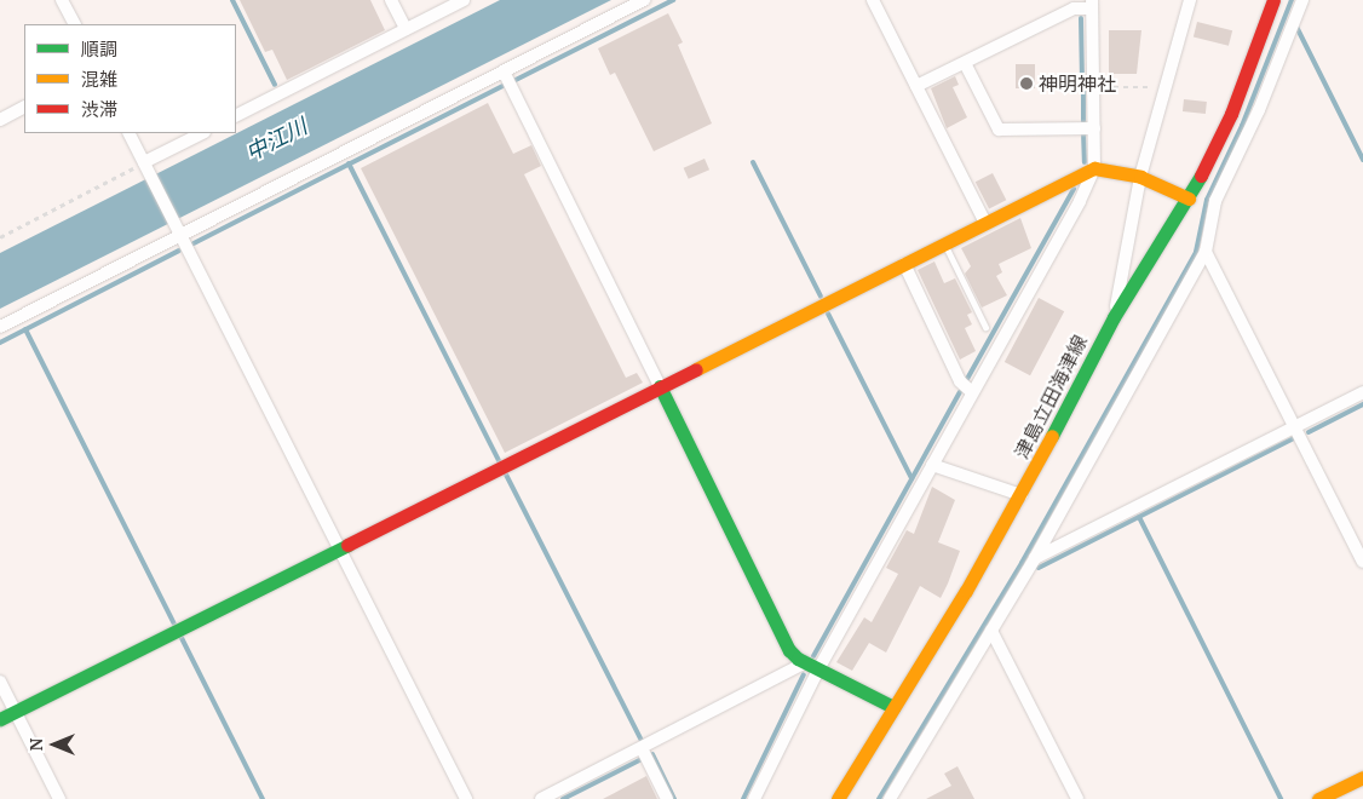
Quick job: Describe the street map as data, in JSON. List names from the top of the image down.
{
  "streets": {
    "street": ["津島立田海津線"]
  },
  "water": ["中江川"],
  "places": ["神明神社"],
  "legend": ["順調", "混雑", "渋滞"],
  "north": "left"
}
